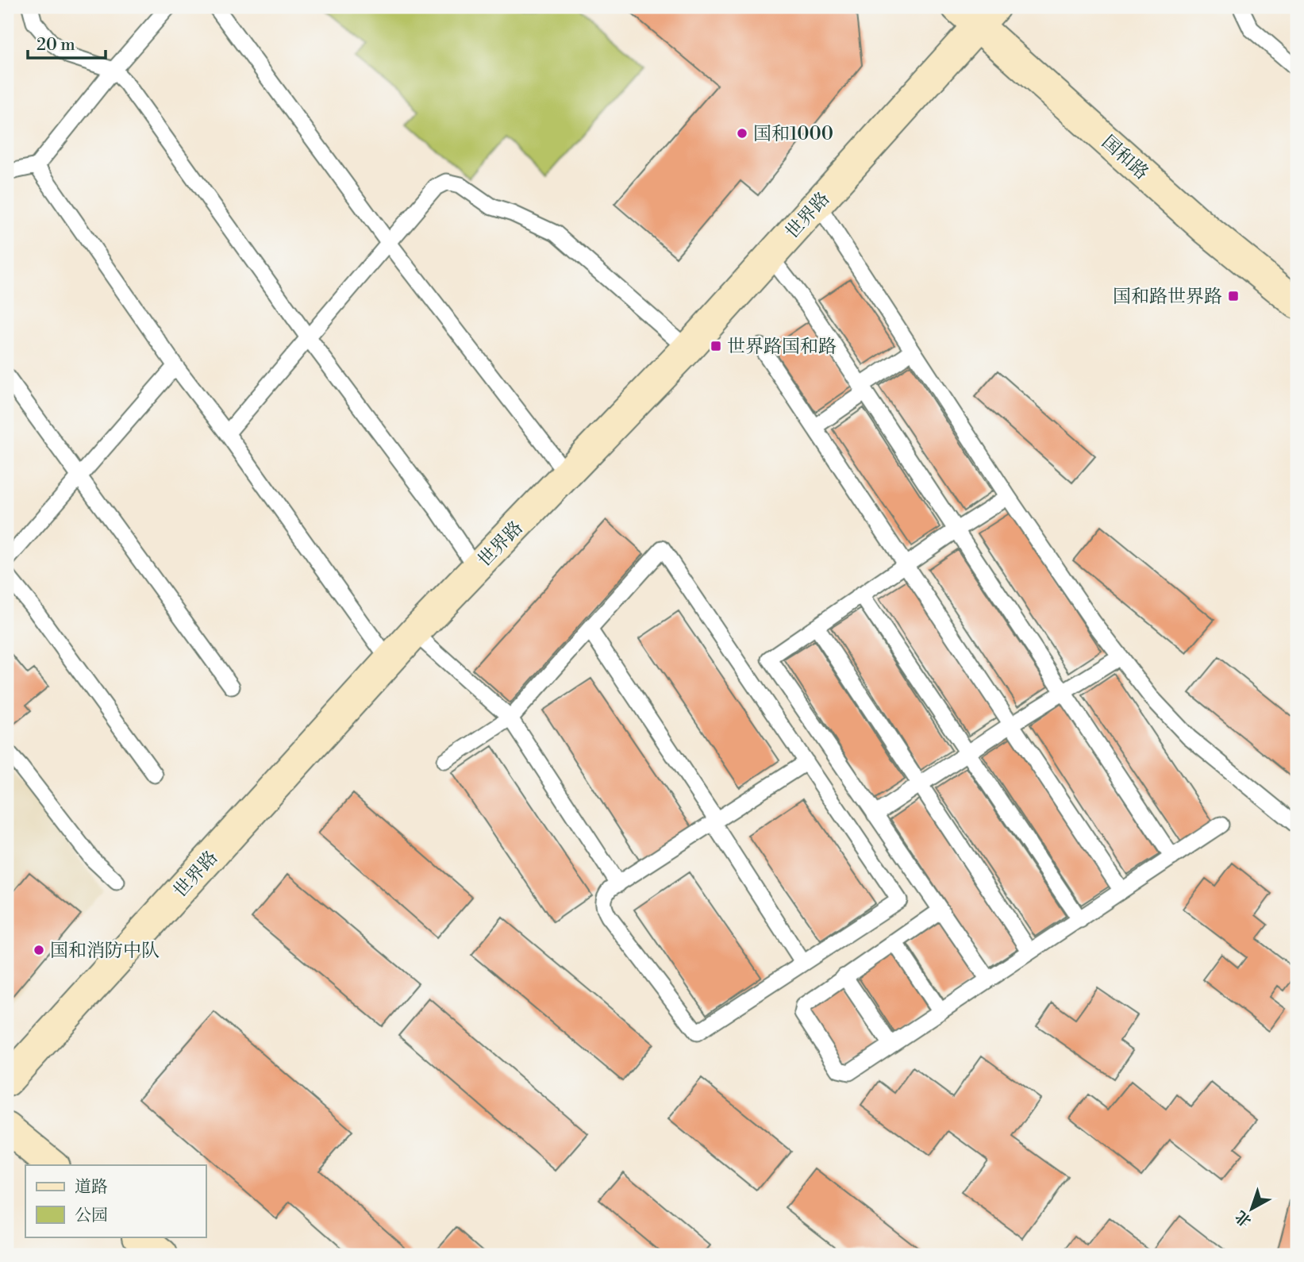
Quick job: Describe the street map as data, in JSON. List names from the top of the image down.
{
  "streets": {
    "street": ["国和路", "世界路"]
  },
  "crossings": [
    ["国和路", "世界路"]
  ],
  "places": {
    "other": ["国和1000", "国和消防中队"],
    "transit": ["国和路世界路", "世界路国和路"]
  },
  "legend": ["道路", "公园"],
  "scale_bar": "20 m",
  "north": "bottom left"
}
